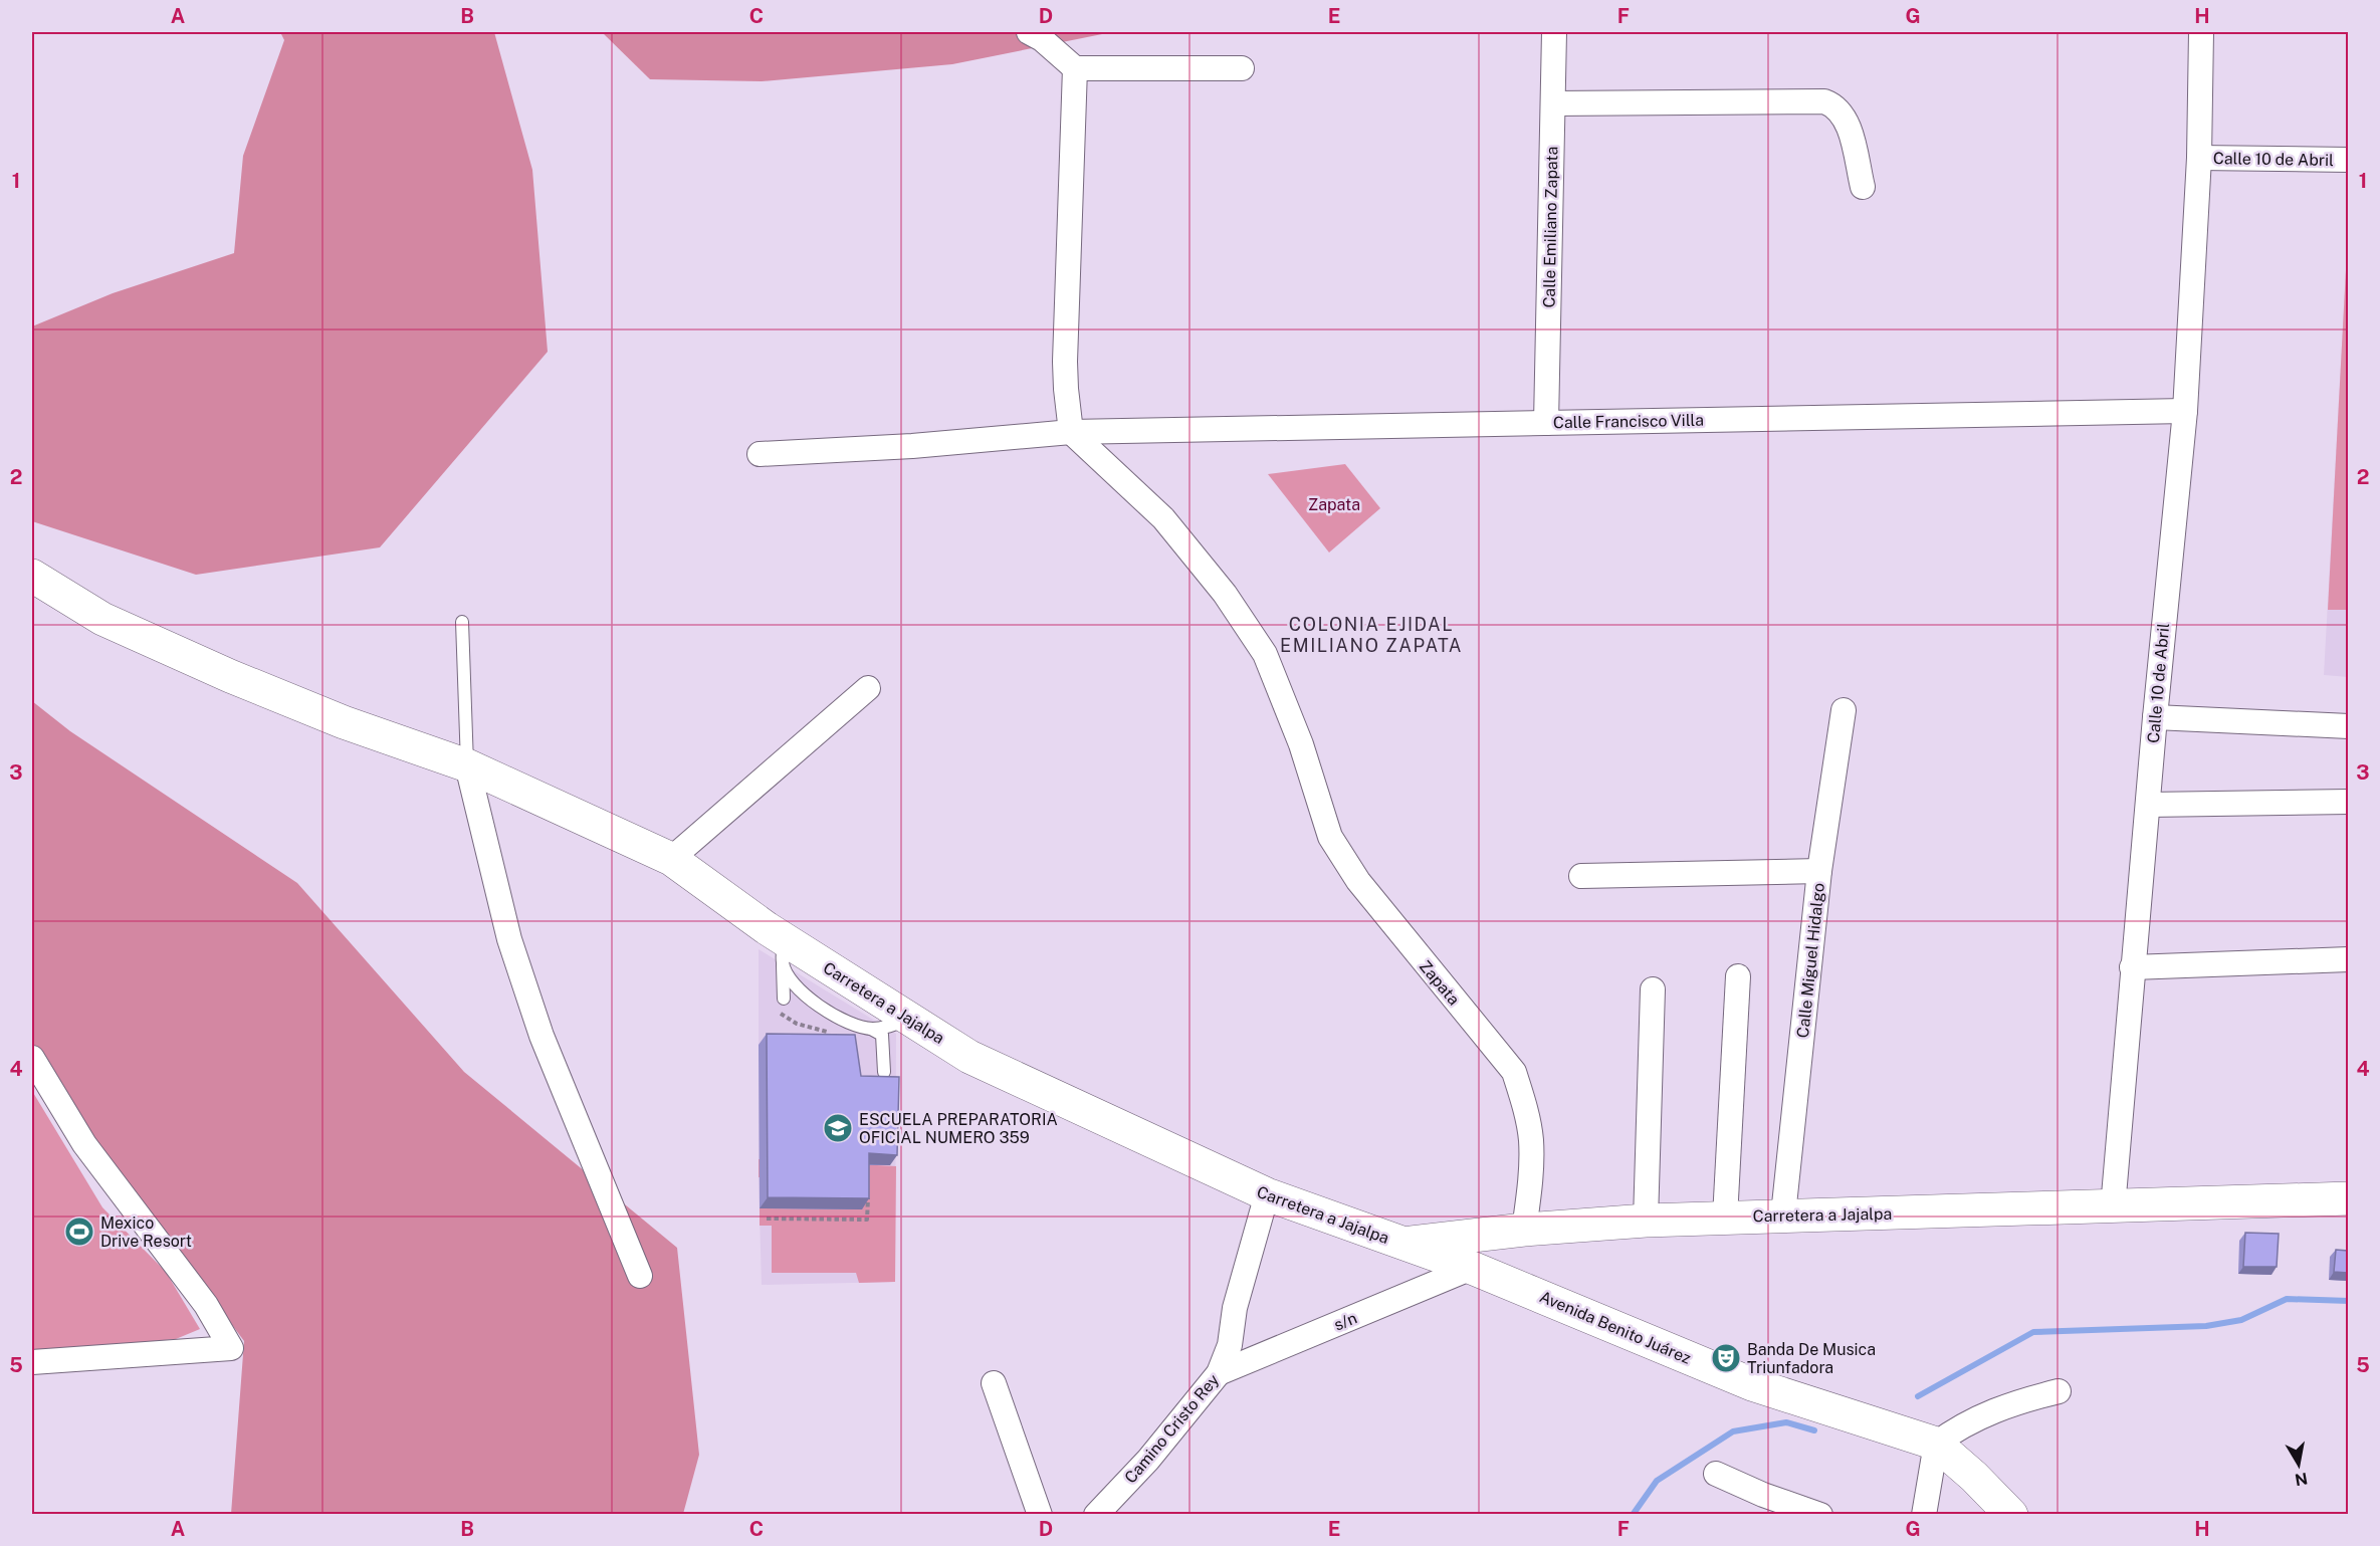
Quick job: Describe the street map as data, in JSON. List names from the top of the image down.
{
  "streets": {
    "street": [
      "Calle 10 de Abril",
      "Calle Emiliano Zapata",
      "Calle Francisco Villa",
      "Calle Miguel Hidalgo",
      "Zapata",
      "Carretera a Jajalpa",
      "s/n",
      "Avenida Benito Juárez",
      "Camino Cristo Rey"
    ]
  },
  "crossings": [
    ["Calle 10 de Abril", "Calle Francisco Villa"],
    ["Calle 10 de Abril", "Carretera a Jajalpa"],
    ["Calle Emiliano Zapata", "Calle Francisco Villa"],
    ["Calle Francisco Villa", "Zapata"],
    ["Calle Miguel Hidalgo", "Carretera a Jajalpa"],
    ["Zapata", "Carretera a Jajalpa"],
    ["Carretera a Jajalpa", "Avenida Benito Juárez"],
    ["Carretera a Jajalpa", "Camino Cristo Rey"],
    ["s/n", "Avenida Benito Juárez"],
    ["s/n", "Camino Cristo Rey"]
  ],
  "districts": ["COLONIA EJIDAL EMILIANO ZAPATA"],
  "parks": ["Zapata"],
  "places": {
    "school or university": ["ESCUELA PREPARATORIA OFICIAL NUMERO 359"],
    "sports": ["Mexico Drive Resort"],
    "theatre": ["Banda De Musica Triunfadora"]
  },
  "north": "bottom",
  "grid": {
    "columns": [
      "A",
      "B",
      "C",
      "D",
      "E",
      "F",
      "G",
      "H"
    ],
    "rows": [
      "1",
      "2",
      "3",
      "4",
      "5"
    ]
  }
}
